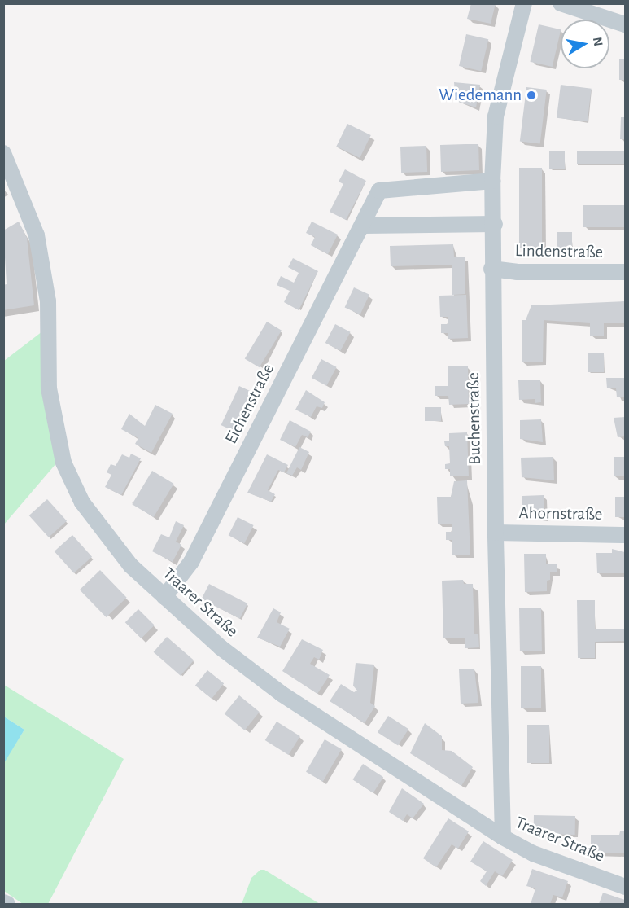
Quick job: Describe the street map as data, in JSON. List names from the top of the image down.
{
  "streets": {
    "street": [
      "Lindenstraße",
      "Eichenstraße",
      "Buchenstraße",
      "Ahornstraße",
      "Traarer Straße"
    ]
  },
  "crossings": [
    ["Lindenstraße", "Buchenstraße"],
    ["Eichenstraße", "Buchenstraße"],
    ["Eichenstraße", "Traarer Straße"],
    ["Buchenstraße", "Ahornstraße"],
    ["Buchenstraße", "Traarer Straße"]
  ],
  "places": ["Wiedemann"],
  "north": "right"
}
